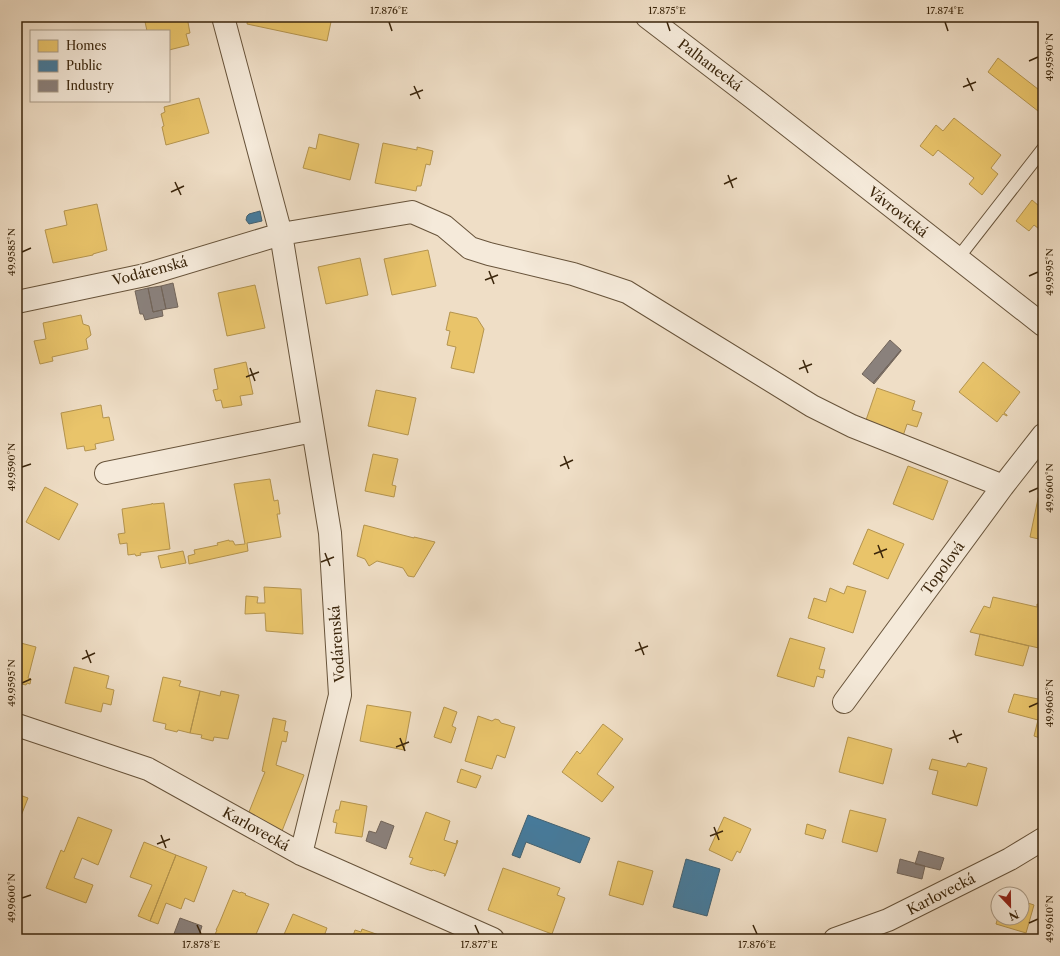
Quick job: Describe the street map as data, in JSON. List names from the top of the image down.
{
  "streets": {
    "street": [
      "Palhanecká",
      "Vávrovická",
      "Vodárenská",
      "Topolová",
      "Karlovecká"
    ]
  },
  "crossings": [
    ["Palhanecká", "Vávrovická"],
    ["Vodárenská", "Topolová"],
    ["Vodárenská", "Karlovecká"]
  ],
  "legend": ["Homes", "Public", "Industry"],
  "north": "bottom",
  "coordinates": [
    "17.876°E",
    "17.875°E",
    "17.874°E",
    "49.9590°N",
    "49.9585°N",
    "49.9595°N",
    "49.9600°N",
    "49.9605°N",
    "49.9610°N",
    "17.878°E",
    "17.877°E"
  ]
}
